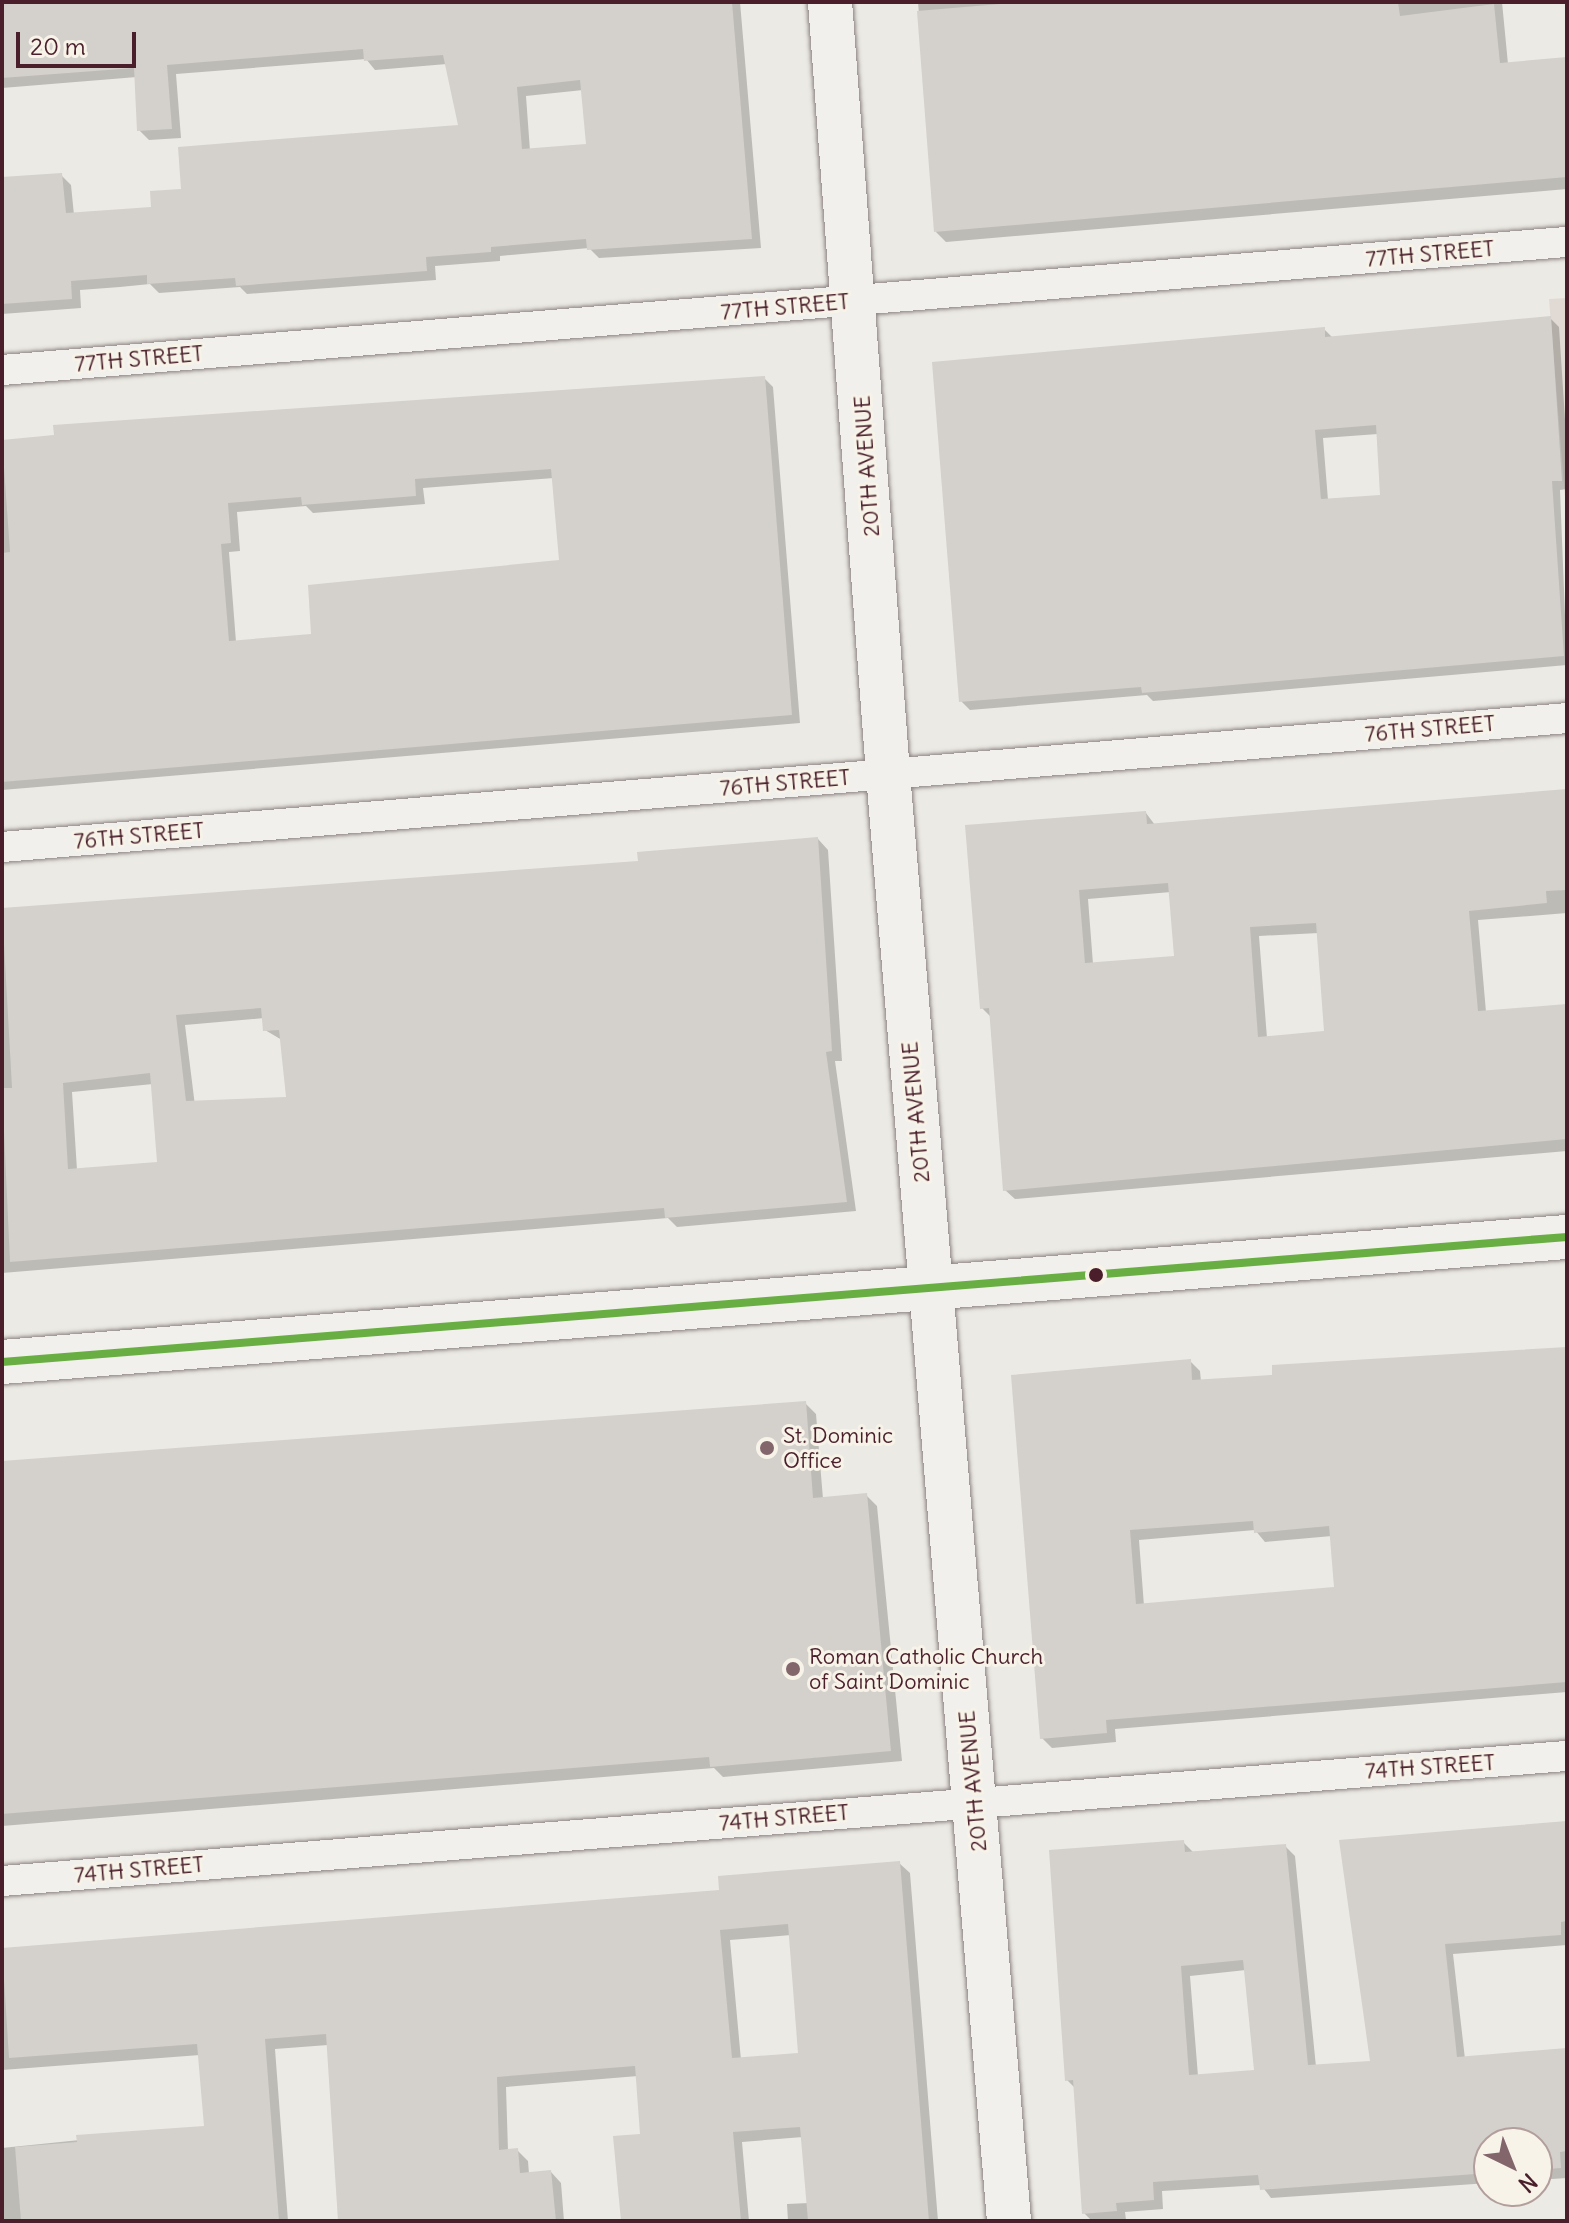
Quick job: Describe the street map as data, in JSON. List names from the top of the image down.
{
  "streets": {
    "street": [
      "77TH STREET",
      "20TH AVENUE",
      "76TH STREET",
      "74TH STREET"
    ]
  },
  "crossings": [
    ["77TH STREET", "20TH AVENUE"],
    ["20TH AVENUE", "76TH STREET"],
    ["20TH AVENUE", "74TH STREET"]
  ],
  "places": ["St. Dominic Office", "Roman Catholic Church of Saint Dominic"],
  "scale_bar": "20 m",
  "north": "bottom right"
}
